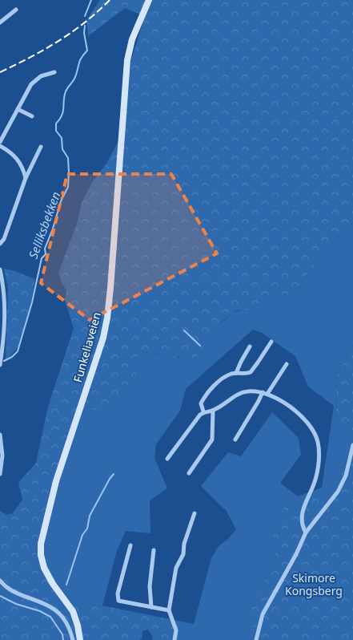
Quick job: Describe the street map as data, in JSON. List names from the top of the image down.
{
  "streets": {
    "street": ["Funkeliaveien"]
  },
  "water": ["Selliksbekken"],
  "parks": ["Skimore Kongsberg"]
}
